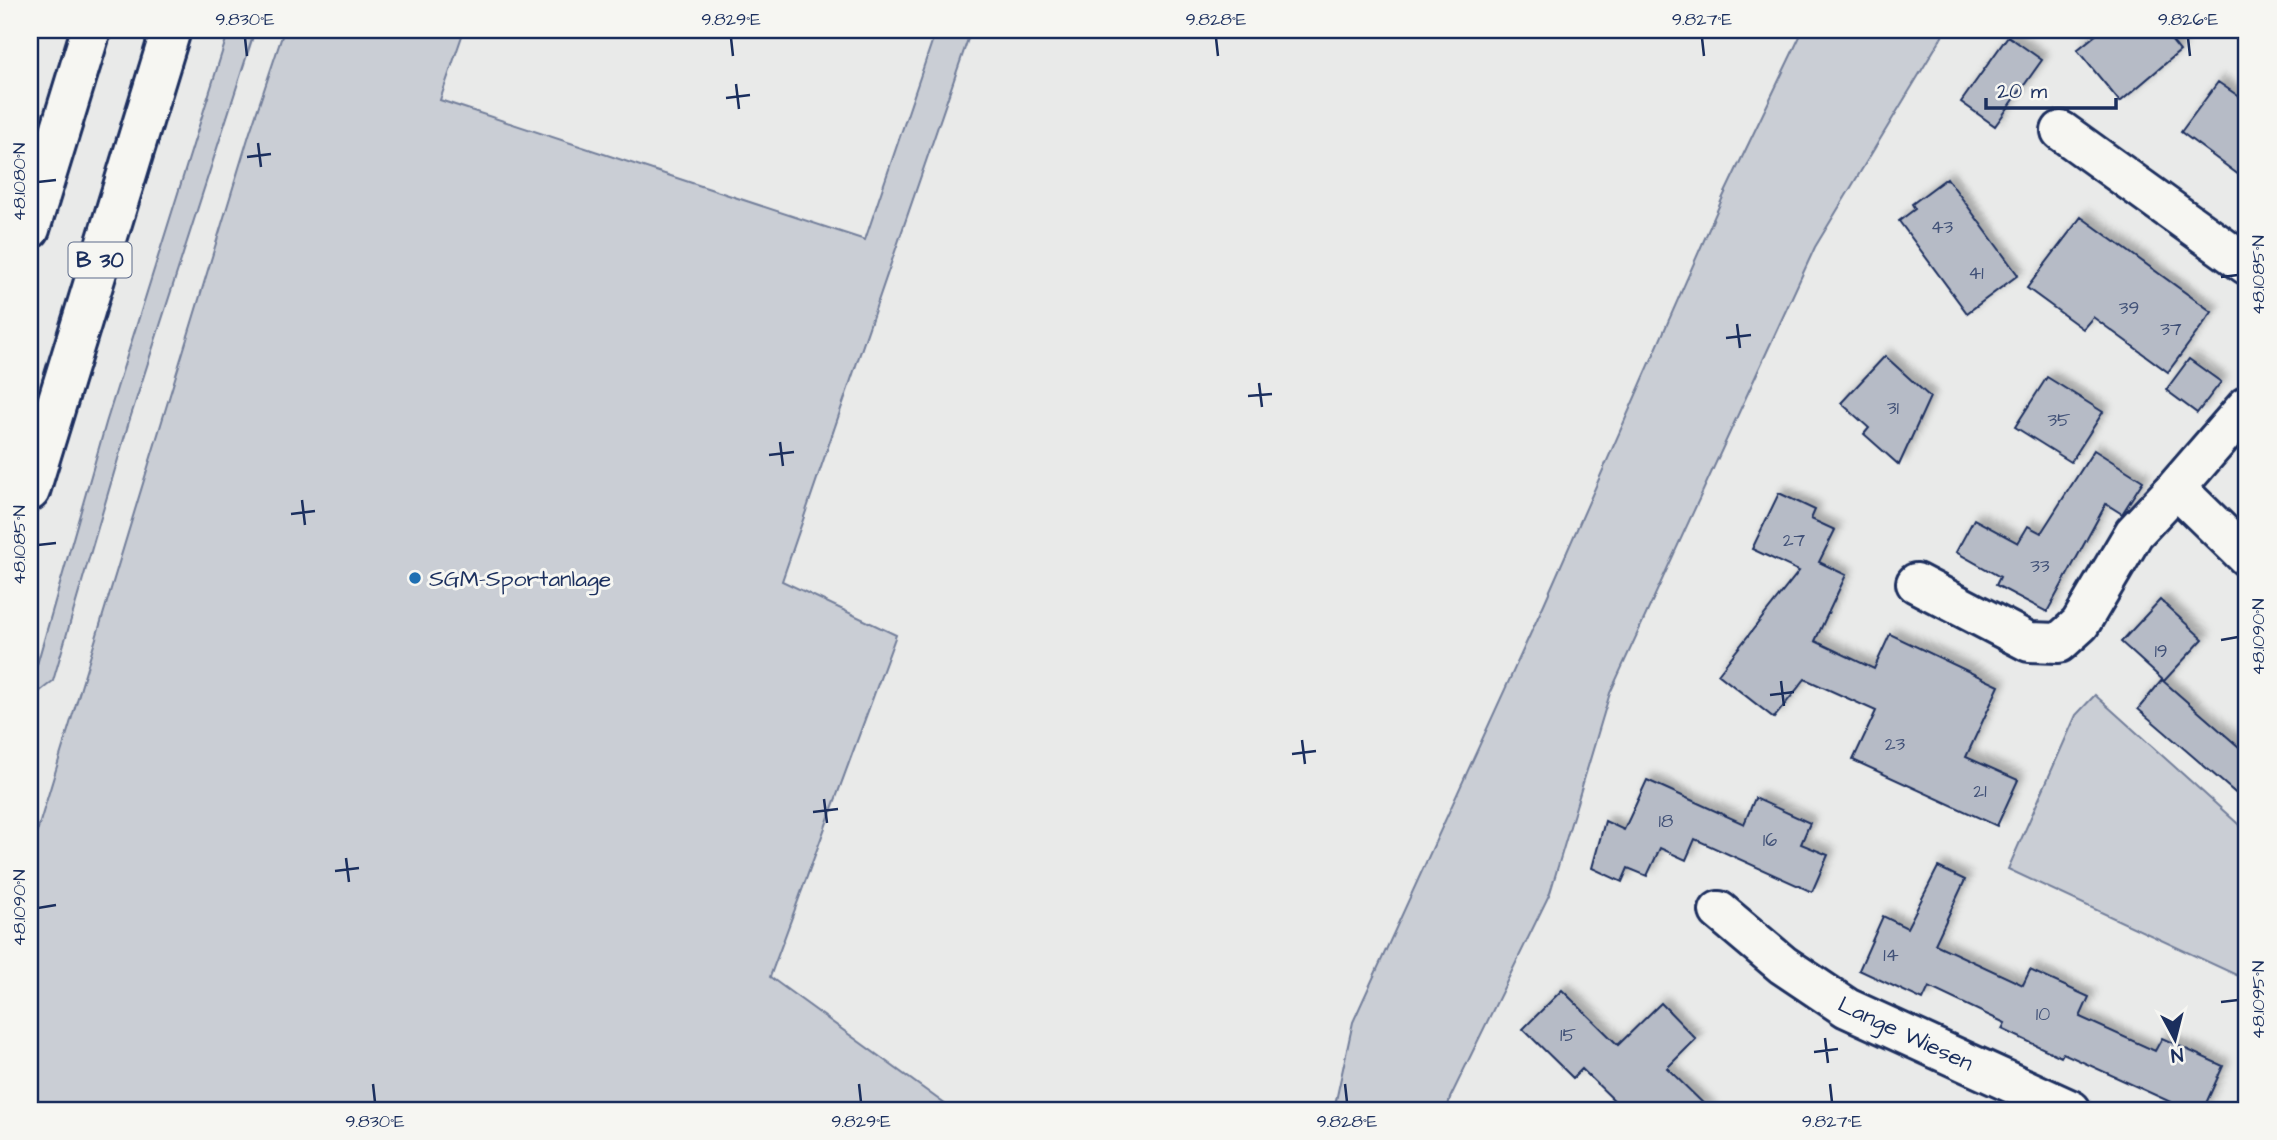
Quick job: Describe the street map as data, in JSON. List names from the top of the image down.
{
  "streets": {
    "main road": ["B 30", "Lange Wiesen"]
  },
  "places": ["SGM-Sportanlage"],
  "house_numbers": [
    "43",
    "41",
    "39",
    "37",
    "31",
    "35",
    "27",
    "33",
    "19",
    "23",
    "21",
    "18",
    "16",
    "14",
    "10",
    "15"
  ],
  "scale_bar": "20 m",
  "north": "bottom",
  "coordinates": [
    "9.830°E",
    "9.829°E",
    "9.828°E",
    "9.827°E",
    "9.826°E",
    "48.1080°N",
    "48.1085°N",
    "48.1090°N",
    "48.1095°N"
  ]
}
